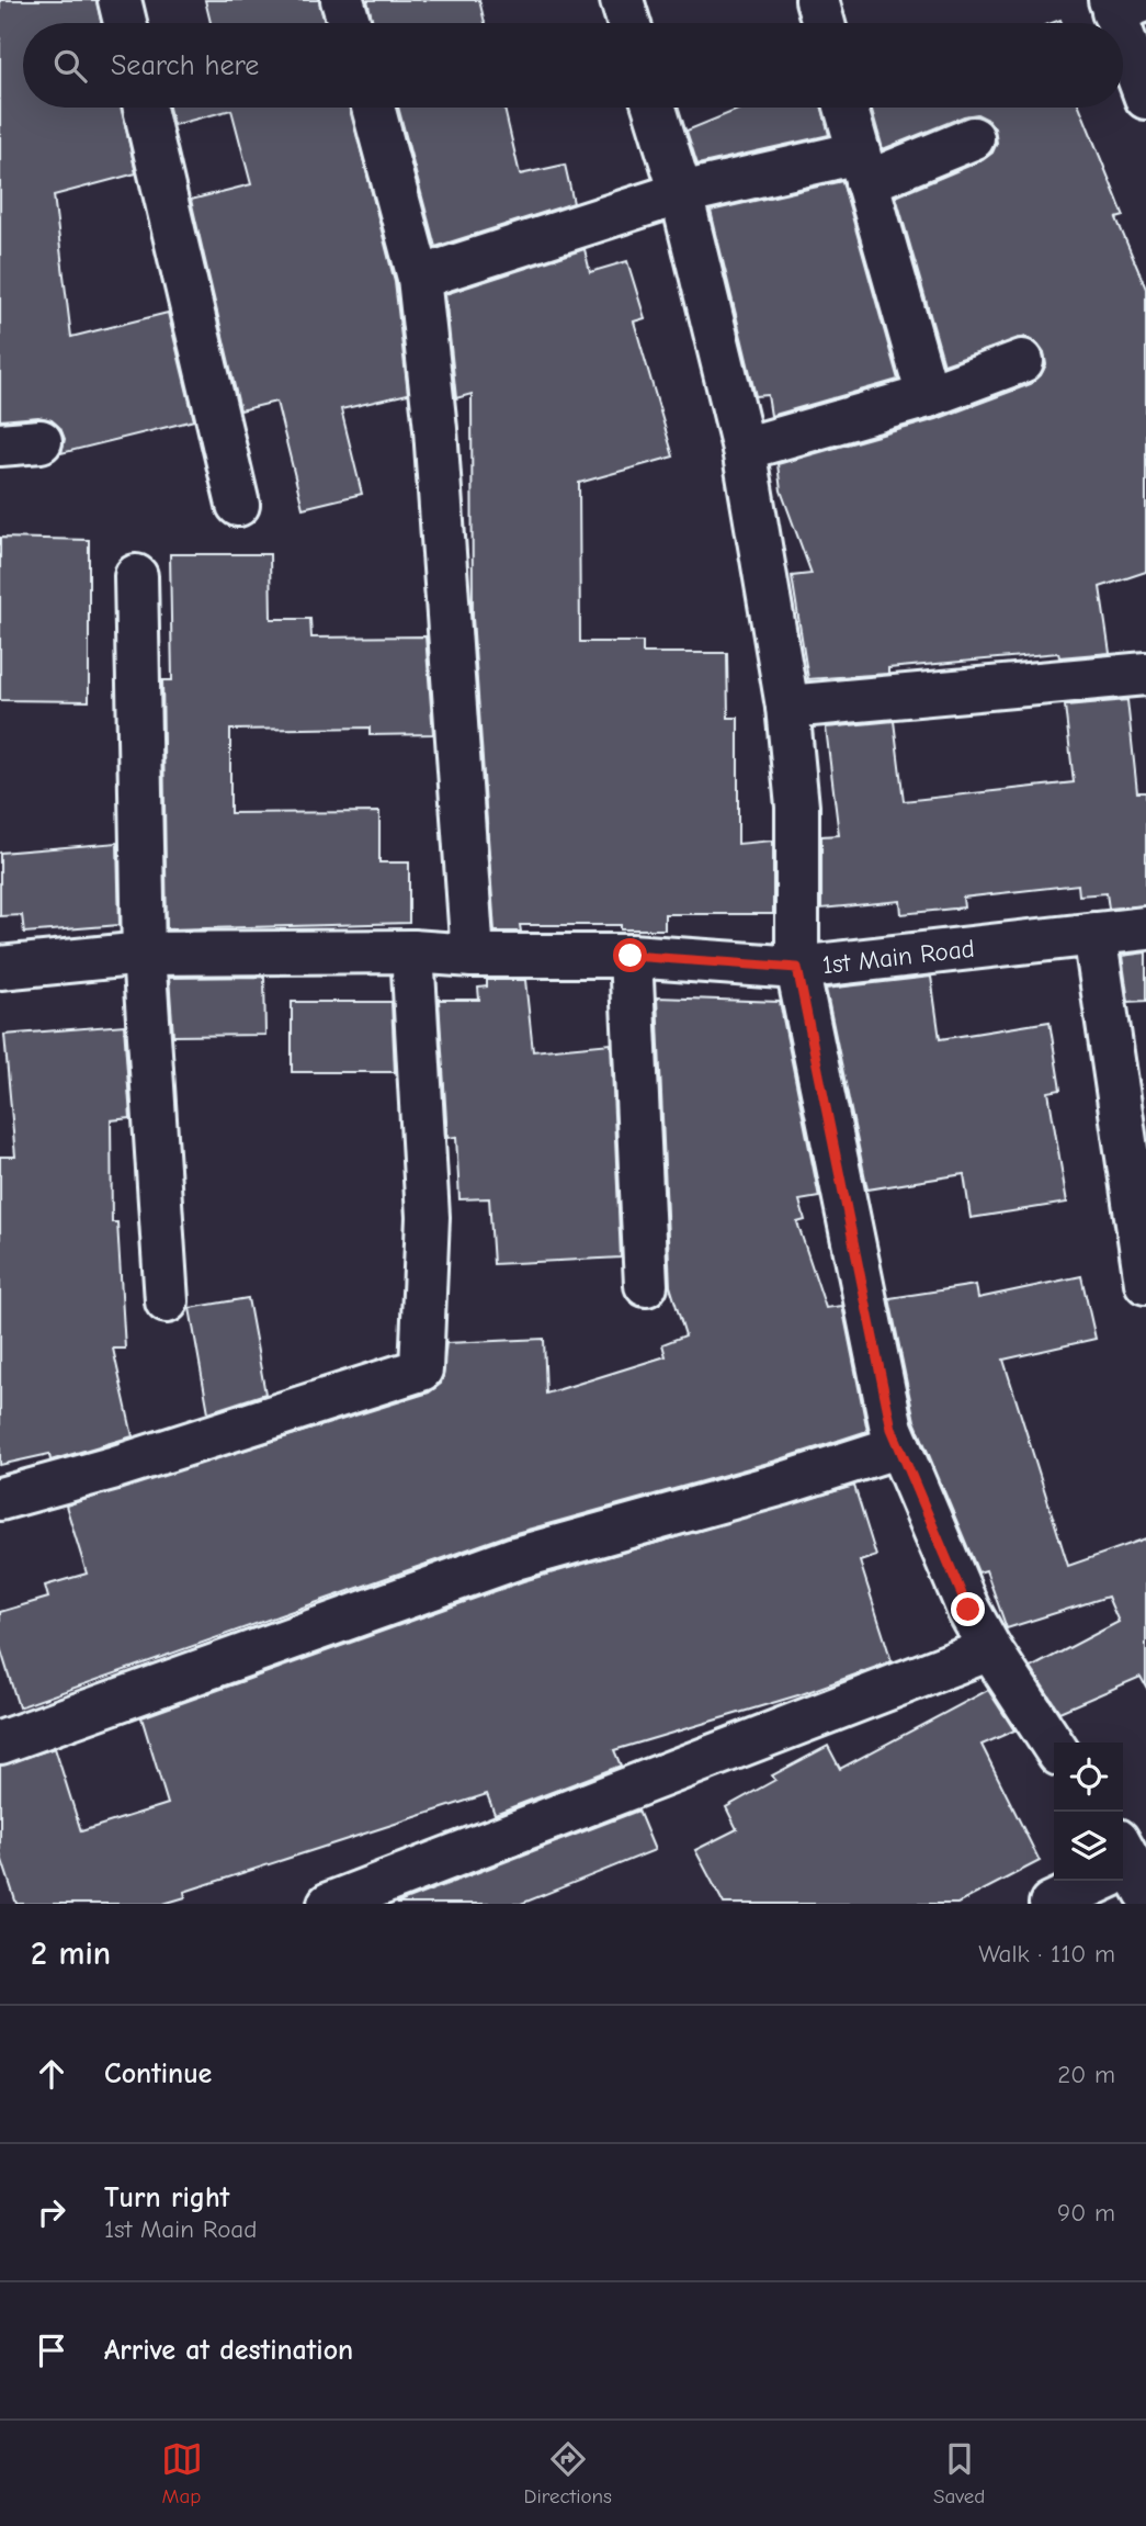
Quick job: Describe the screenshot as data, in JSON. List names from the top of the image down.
{
  "streets": {
    "street": ["1st Main Road"]
  },
  "page": {
    "search": "Search here",
    "heading": ["2 min", "Walk · 110 m"],
    "list": [
      ["Continue", "20 m"],
      ["Turn right", "1st Main Road", "90 m"],
      "Arrive at destination"
    ],
    "nav": ["Map", "Directions", "Saved"]
  }
}
